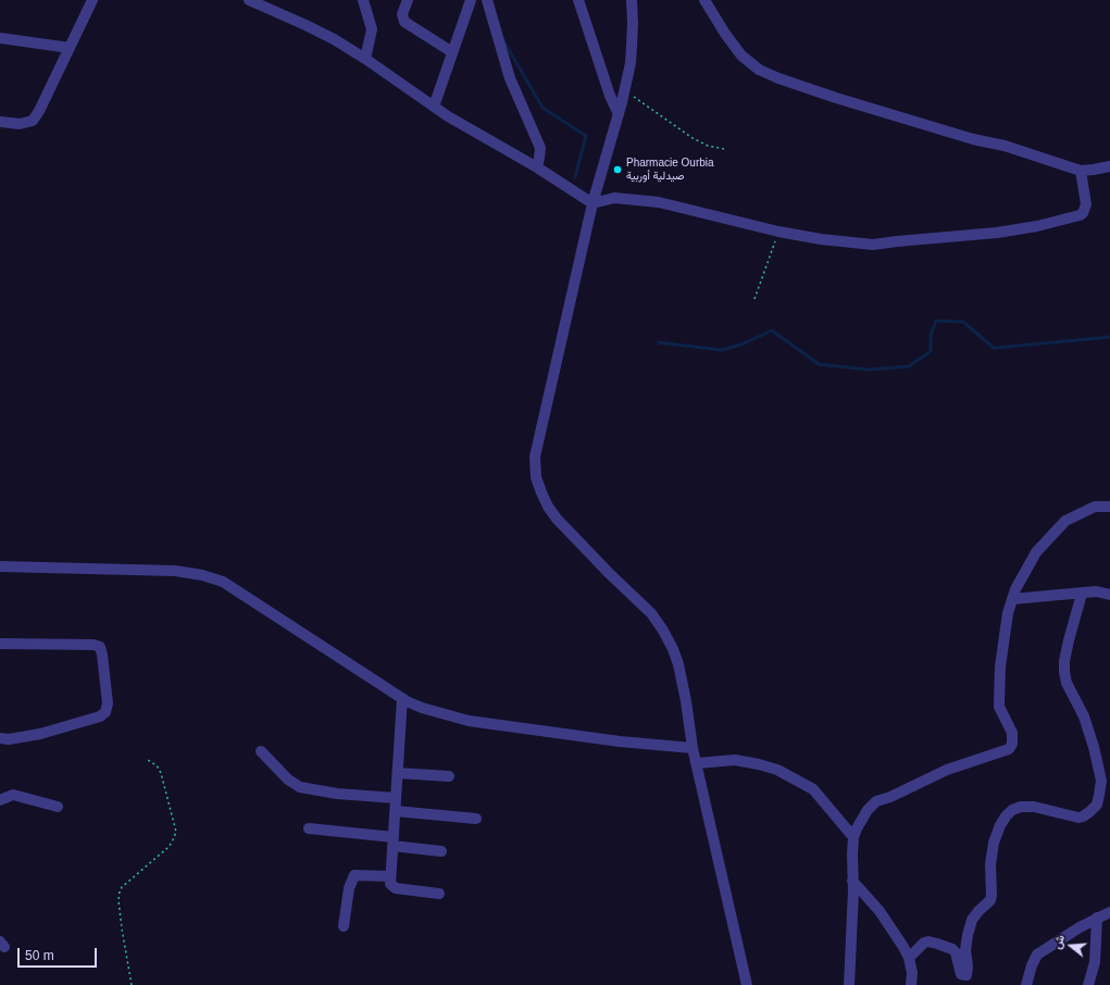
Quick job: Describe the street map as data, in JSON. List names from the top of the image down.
{
  "places": ["Pharmacie Ourbia صيدلية أوربية"],
  "scale_bar": "50 m",
  "north": "left"
}
